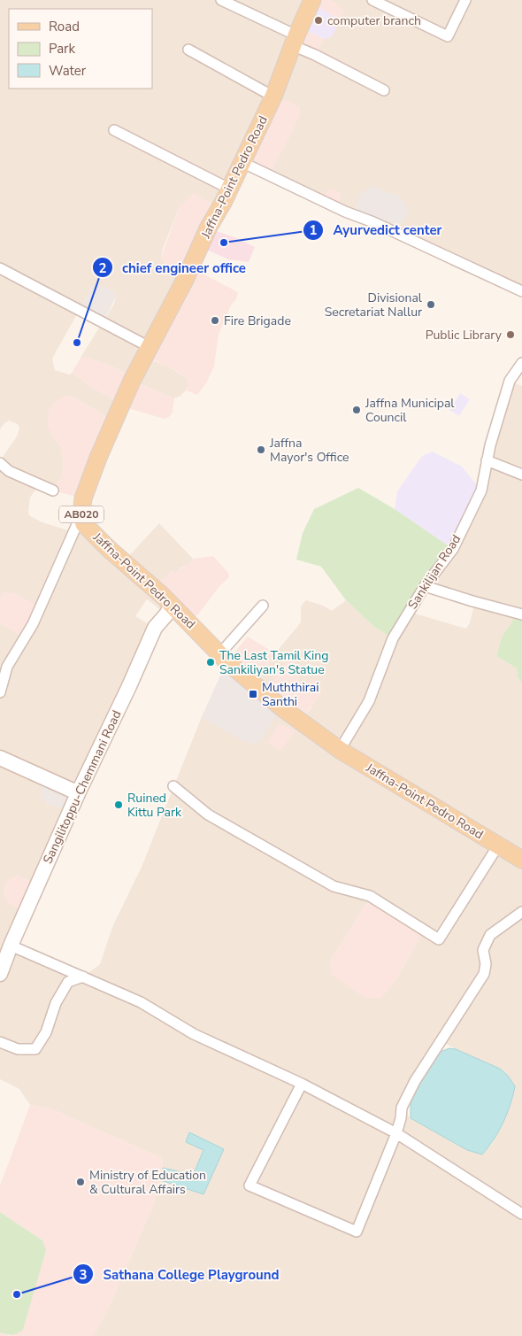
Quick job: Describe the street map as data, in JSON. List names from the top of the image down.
{
  "streets": {
    "main road": ["Jaffna-Point Pedro Road", "AB020", "Sangilitoppu-Chemmani Road"],
    "street": ["Sankilijan Road"]
  },
  "crossings": [
    ["Jaffna-Point Pedro Road", "Sankilijan Road"],
    ["Jaffna-Point Pedro Road", "Sangilitoppu-Chemmani Road"]
  ],
  "places": {
    "other": [
      "computer branch",
      "Ayurvedict center",
      "Divisional Secretariat Nallur",
      "Fire Brigade",
      "Public Library",
      "chief engineer office",
      "Jaffna Municipal Council",
      "Jaffna Mayor's Office",
      "The Last Tamil King Sankiliyan's Statue",
      "Ruined Kittu Park",
      "Ministry of Education & Cultural Affairs",
      "Sathana College Playground"
    ],
    "transit": ["Muththirai Santhi"]
  },
  "legend": ["Road", "Park", "Water"]
}
